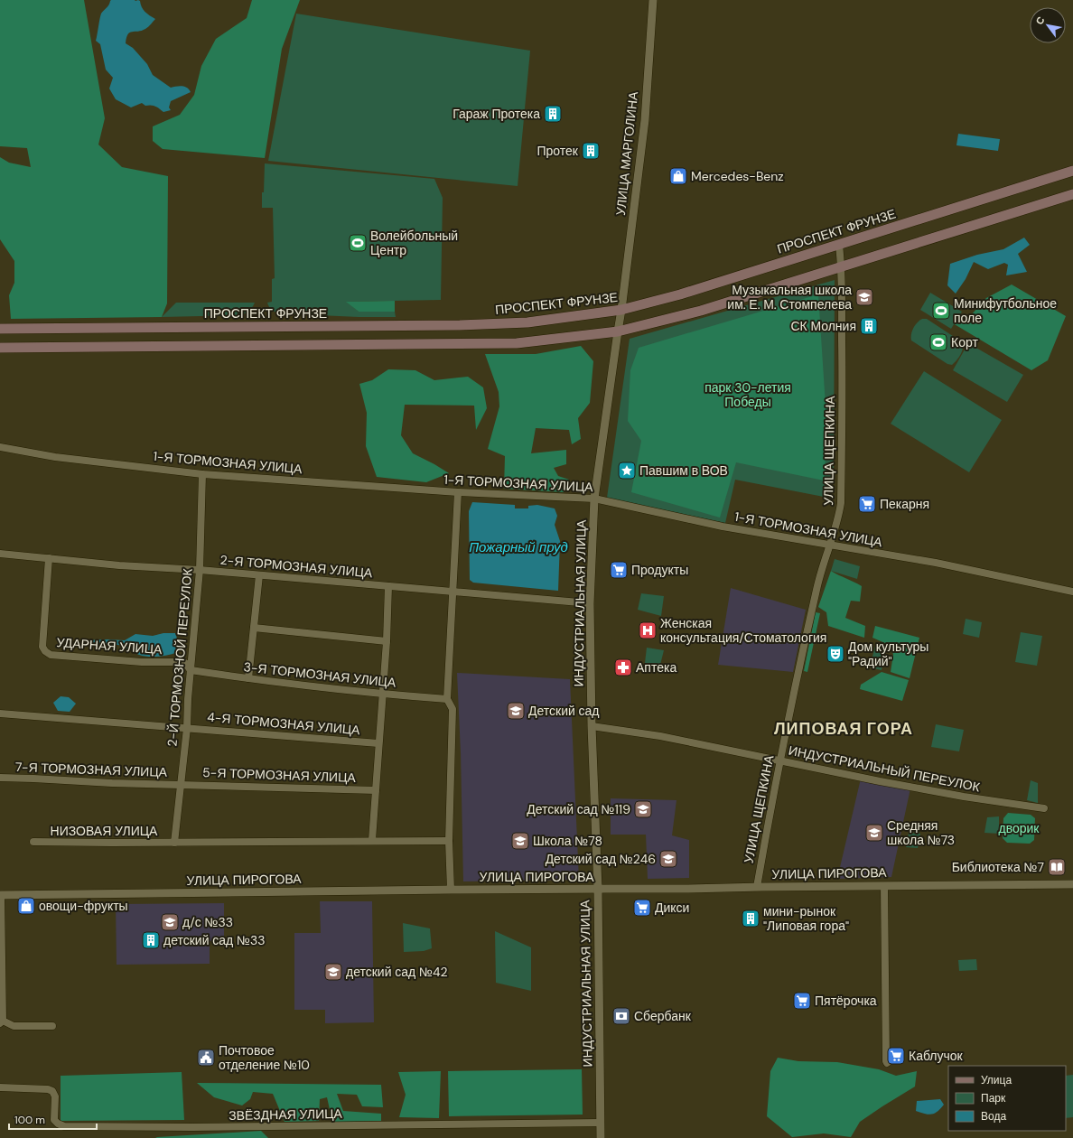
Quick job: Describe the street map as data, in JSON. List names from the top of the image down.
{
  "streets": {
    "main road": ["ПРОСПЕКТ ФРУНЗЕ"],
    "street": [
      "УЛИЦА МАРГОЛИНА",
      "УЛИЦА ЩЕПКИНА",
      "1-Я ТОРМОЗНАЯ УЛИЦА",
      "2-Я ТОРМОЗНАЯ УЛИЦА",
      "ИНДУСТРИАЛЬНАЯ УЛИЦА",
      "УДАРНАЯ УЛИЦА",
      "2-Й ТОРМОЗНОЙ ПЕРЕУЛОК",
      "3-Я ТОРМОЗНАЯ УЛИЦА",
      "4-Я ТОРМОЗНАЯ УЛИЦА",
      "ИНДУСТРИАЛЬНЫЙ ПЕРЕУЛОК",
      "7-Я ТОРМОЗНАЯ УЛИЦА",
      "5-Я ТОРМОЗНАЯ УЛИЦА",
      "НИЗОВАЯ УЛИЦА",
      "УЛИЦА ПИРОГОВА",
      "ЗВЁЗДНАЯ УЛИЦА"
    ]
  },
  "crossings": [
    ["УЛИЦА МАРГОЛИНА", "ПРОСПЕКТ ФРУНЗЕ"],
    ["УЛИЦА МАРГОЛИНА", "ИНДУСТРИАЛЬНАЯ УЛИЦА"],
    ["ПРОСПЕКТ ФРУНЗЕ", "УЛИЦА ЩЕПКИНА"],
    ["ПРОСПЕКТ ФРУНЗЕ", "ИНДУСТРИАЛЬНАЯ УЛИЦА"],
    ["УЛИЦА ЩЕПКИНА", "1-Я ТОРМОЗНАЯ УЛИЦА"],
    ["УЛИЦА ЩЕПКИНА", "ИНДУСТРИАЛЬНЫЙ ПЕРЕУЛОК"],
    ["УЛИЦА ЩЕПКИНА", "УЛИЦА ПИРОГОВА"],
    ["1-Я ТОРМОЗНАЯ УЛИЦА", "ИНДУСТРИАЛЬНАЯ УЛИЦА"],
    ["1-Я ТОРМОЗНАЯ УЛИЦА", "2-Й ТОРМОЗНОЙ ПЕРЕУЛОК"],
    ["2-Я ТОРМОЗНАЯ УЛИЦА", "ИНДУСТРИАЛЬНАЯ УЛИЦА"],
    ["2-Я ТОРМОЗНАЯ УЛИЦА", "УДАРНАЯ УЛИЦА"],
    ["2-Я ТОРМОЗНАЯ УЛИЦА", "2-Й ТОРМОЗНОЙ ПЕРЕУЛОК"],
    ["ИНДУСТРИАЛЬНАЯ УЛИЦА", "ИНДУСТРИАЛЬНЫЙ ПЕРЕУЛОК"],
    ["ИНДУСТРИАЛЬНАЯ УЛИЦА", "УЛИЦА ПИРОГОВА"],
    ["ИНДУСТРИАЛЬНАЯ УЛИЦА", "ЗВЁЗДНАЯ УЛИЦА"],
    ["УДАРНАЯ УЛИЦА", "2-Й ТОРМОЗНОЙ ПЕРЕУЛОК"],
    ["УДАРНАЯ УЛИЦА", "3-Я ТОРМОЗНАЯ УЛИЦА"],
    ["2-Й ТОРМОЗНОЙ ПЕРЕУЛОК", "3-Я ТОРМОЗНАЯ УЛИЦА"],
    ["2-Й ТОРМОЗНОЙ ПЕРЕУЛОК", "4-Я ТОРМОЗНАЯ УЛИЦА"],
    ["2-Й ТОРМОЗНОЙ ПЕРЕУЛОК", "7-Я ТОРМОЗНАЯ УЛИЦА"],
    ["2-Й ТОРМОЗНОЙ ПЕРЕУЛОК", "5-Я ТОРМОЗНАЯ УЛИЦА"],
    ["2-Й ТОРМОЗНОЙ ПЕРЕУЛОК", "НИЗОВАЯ УЛИЦА"],
    ["7-Я ТОРМОЗНАЯ УЛИЦА", "5-Я ТОРМОЗНАЯ УЛИЦА"]
  ],
  "districts": ["ЛИПОВАЯ ГОРА"],
  "water": ["Пожарный пруд"],
  "parks": ["парк 30-летия Победы", "дворик"],
  "places": {
    "building": [
      "Гараж Протека",
      "Протек",
      "СК Молния",
      "мини-рынок \"Липовая гора\"",
      "детский сад №33"
    ],
    "shop": ["Mercedes-Benz", "овощи-фрукты"],
    "sports": ["Волейбольный Центр", "Минифутбольное поле", "Корт"],
    "school or university": [
      "Музыкальная школа им. Е. М. Стомпелева",
      "Детский сад",
      "Детский сад №119",
      "Средняя школа №73",
      "Школа №78",
      "Детский сад №246",
      "д/с №33",
      "детский сад №42"
    ],
    "place": ["Павшим в ВОВ"],
    "supermarket": [
      "Пекарня",
      "Продукты",
      "Дикси",
      "Пятёрочка",
      "Каблучок"
    ],
    "hospital": ["Женская консультация/Стоматология"],
    "theatre": ["Дом культуры \"Радий\""],
    "pharmacy": ["Аптека"],
    "library": ["Библиотека №7"],
    "bank": ["Сбербанк"],
    "public building": ["Почтовое отделение №10"]
  },
  "legend": ["Улица", "Парк", "Вода"],
  "scale_bar": "100 m",
  "north": "top left"
}
